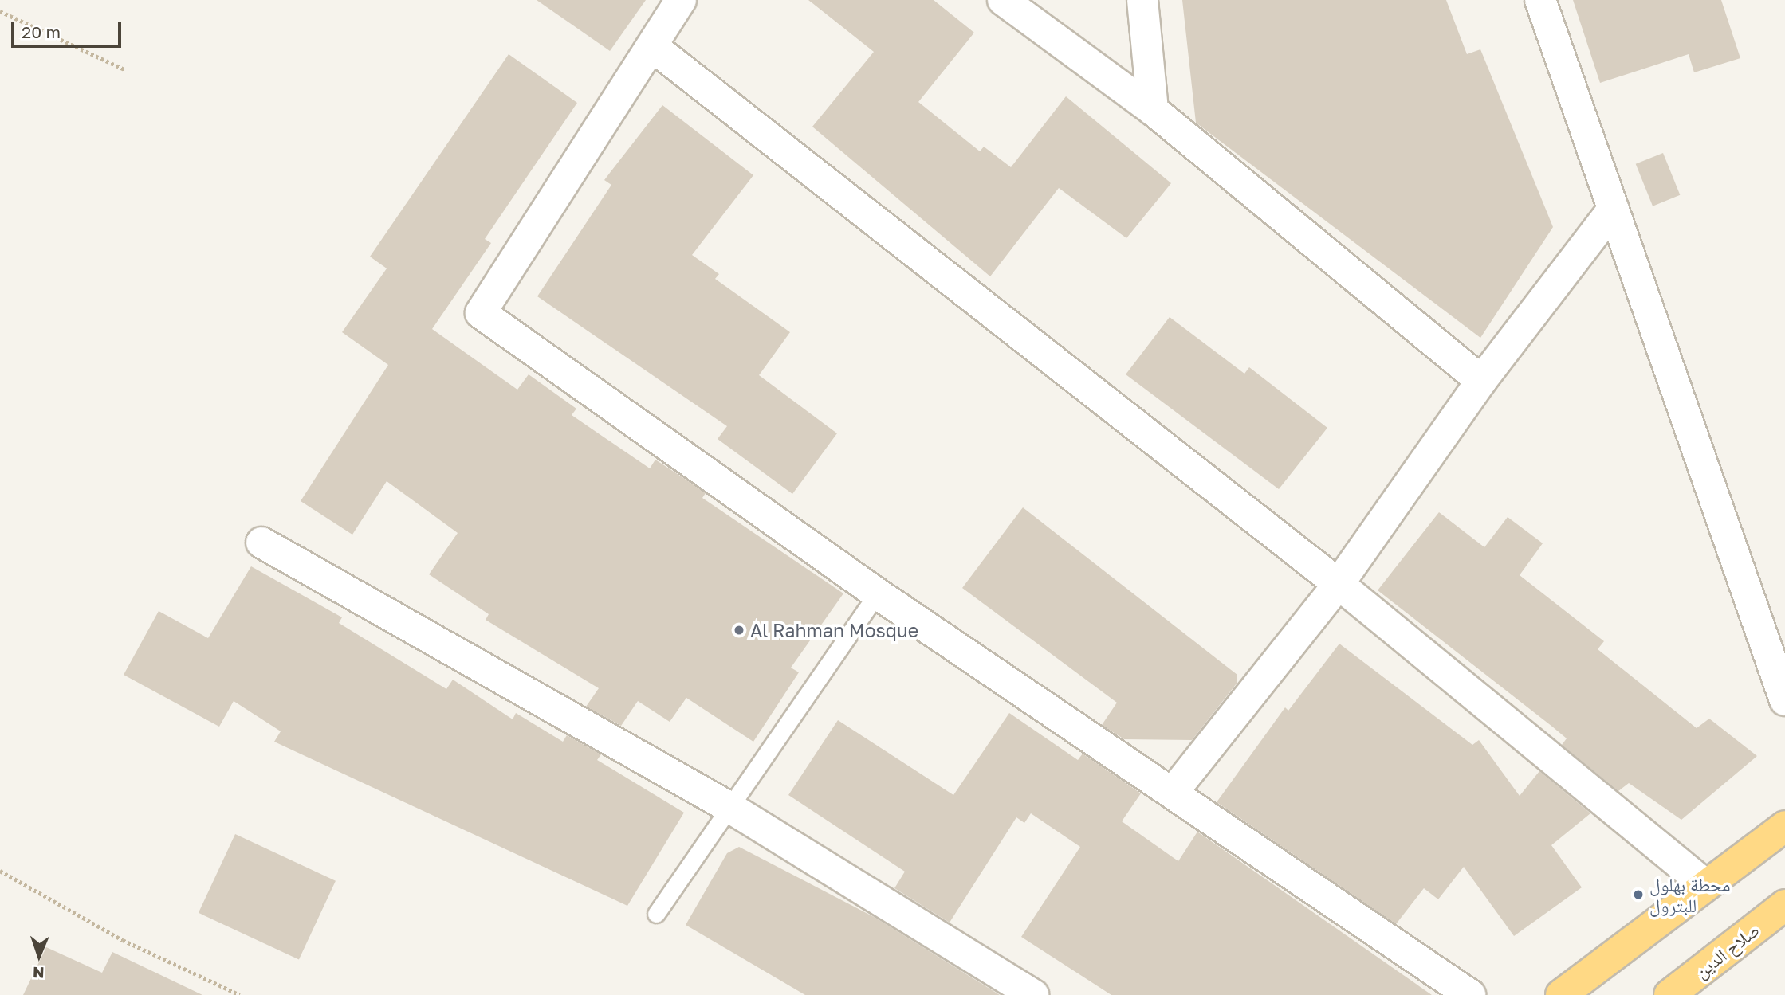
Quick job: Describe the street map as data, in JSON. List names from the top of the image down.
{
  "streets": {
    "highway": ["صلاح الدين"]
  },
  "places": ["Al Rahman Mosque", "محطة بهلول للبترول"],
  "scale_bar": "20 m",
  "north": "bottom"
}
